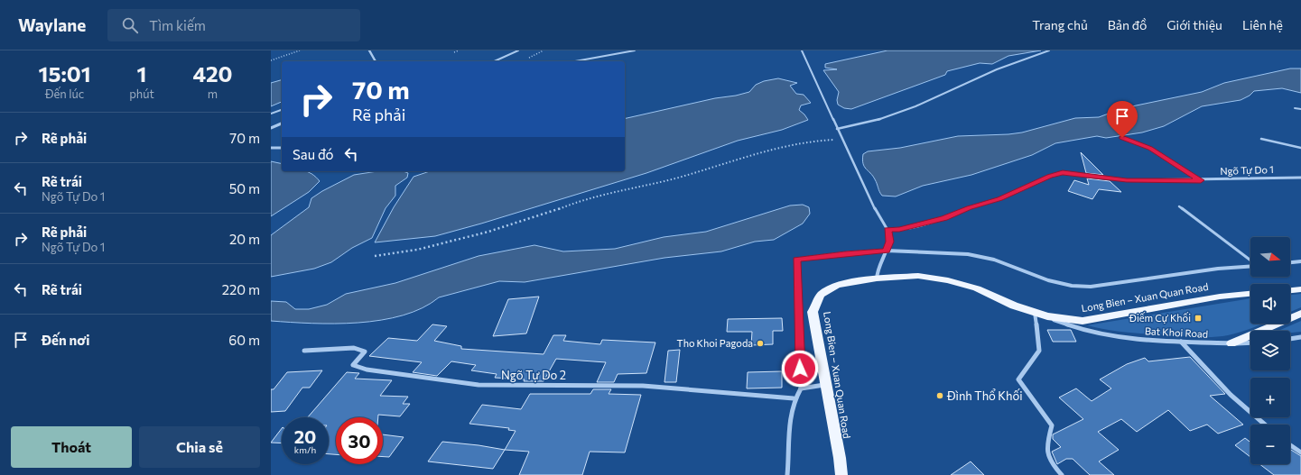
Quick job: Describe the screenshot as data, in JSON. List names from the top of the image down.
{
  "streets": {
    "main road": ["Long Bien – Xuan Quan Road"],
    "street": ["Ngõ Tự Do 1", "Bat Khoi Road", "Ngõ Tự Do 2"]
  },
  "crossings": [
    ["Long Bien – Xuan Quan Road", "Bat Khoi Road"]
  ],
  "places": {
    "transit": ["Điếm Cự Khối"],
    "other": ["Tho Khoi Pagoda", "Đình Thổ Khối"]
  },
  "north": "right",
  "page": {
    "header": "Waylane",
    "search": "Tìm kiếm",
    "nav": [
      "Trang chủ",
      "Bản đồ",
      "Giới thiệu",
      "Liên hệ"
    ],
    "eta": [
      "15:01",
      "Đến lúc",
      "1",
      "phút",
      "420",
      "m"
    ],
    "turn": ["70 m", "Rẽ phải"],
    "list": [
      {
        "name": "Rẽ phải",
        "value": "70 m"
      },
      {
        "name": "Rẽ trái",
        "note": "Ngõ Tự Do 1",
        "value": "50 m"
      },
      {
        "name": "Rẽ phải",
        "note": "Ngõ Tự Do 1",
        "value": "20 m"
      },
      {
        "name": "Rẽ trái",
        "value": "220 m"
      },
      {
        "name": "Đến nơi",
        "value": "60 m"
      }
    ],
    "then": "Sau đó",
    "map_buttons": ["+", "−"],
    "speed": "20 km/h",
    "limit": "30",
    "buttons": ["Thoát", "Chia sẻ"]
  }
}
